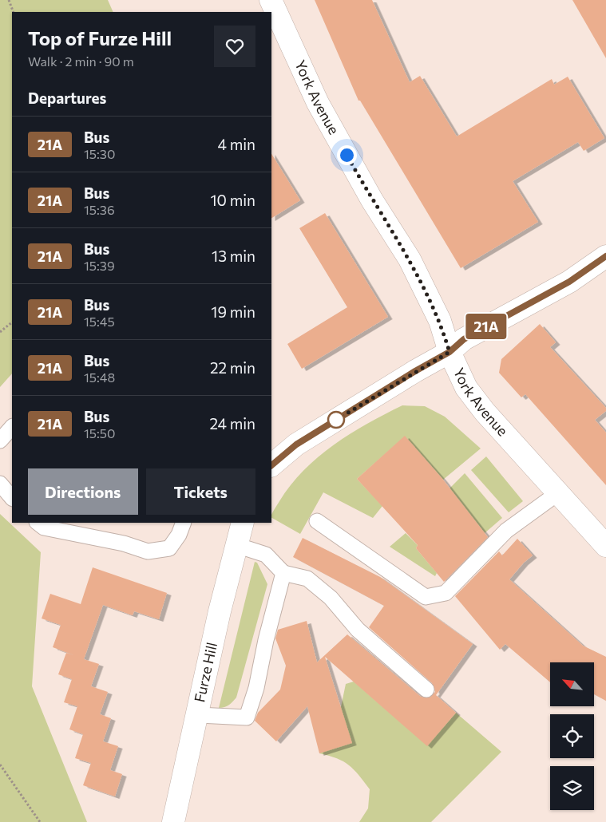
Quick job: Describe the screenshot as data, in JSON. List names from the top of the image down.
{
  "streets": {
    "street": ["York Avenue", "Furze Hill"]
  },
  "lines": ["bus line 21A"],
  "north": "top left",
  "page": {
    "on_map": "21A",
    "heading": [
      ["Top of Furze Hill", "Walk · 2 min · 90 m"],
      "Departures"
    ],
    "list": [
      {
        "mark": "21A",
        "name": "Bus",
        "note": "15:30",
        "value": "4 min"
      },
      {
        "mark": "21A",
        "name": "Bus",
        "note": "15:36",
        "value": "10 min"
      },
      {
        "mark": "21A",
        "name": "Bus",
        "note": "15:39",
        "value": "13 min"
      },
      {
        "mark": "21A",
        "name": "Bus",
        "note": "15:45",
        "value": "19 min"
      },
      {
        "mark": "21A",
        "name": "Bus",
        "note": "15:48",
        "value": "22 min"
      },
      {
        "mark": "21A",
        "name": "Bus",
        "note": "15:50",
        "value": "24 min"
      }
    ],
    "buttons": ["Directions", "Tickets"]
  }
}
